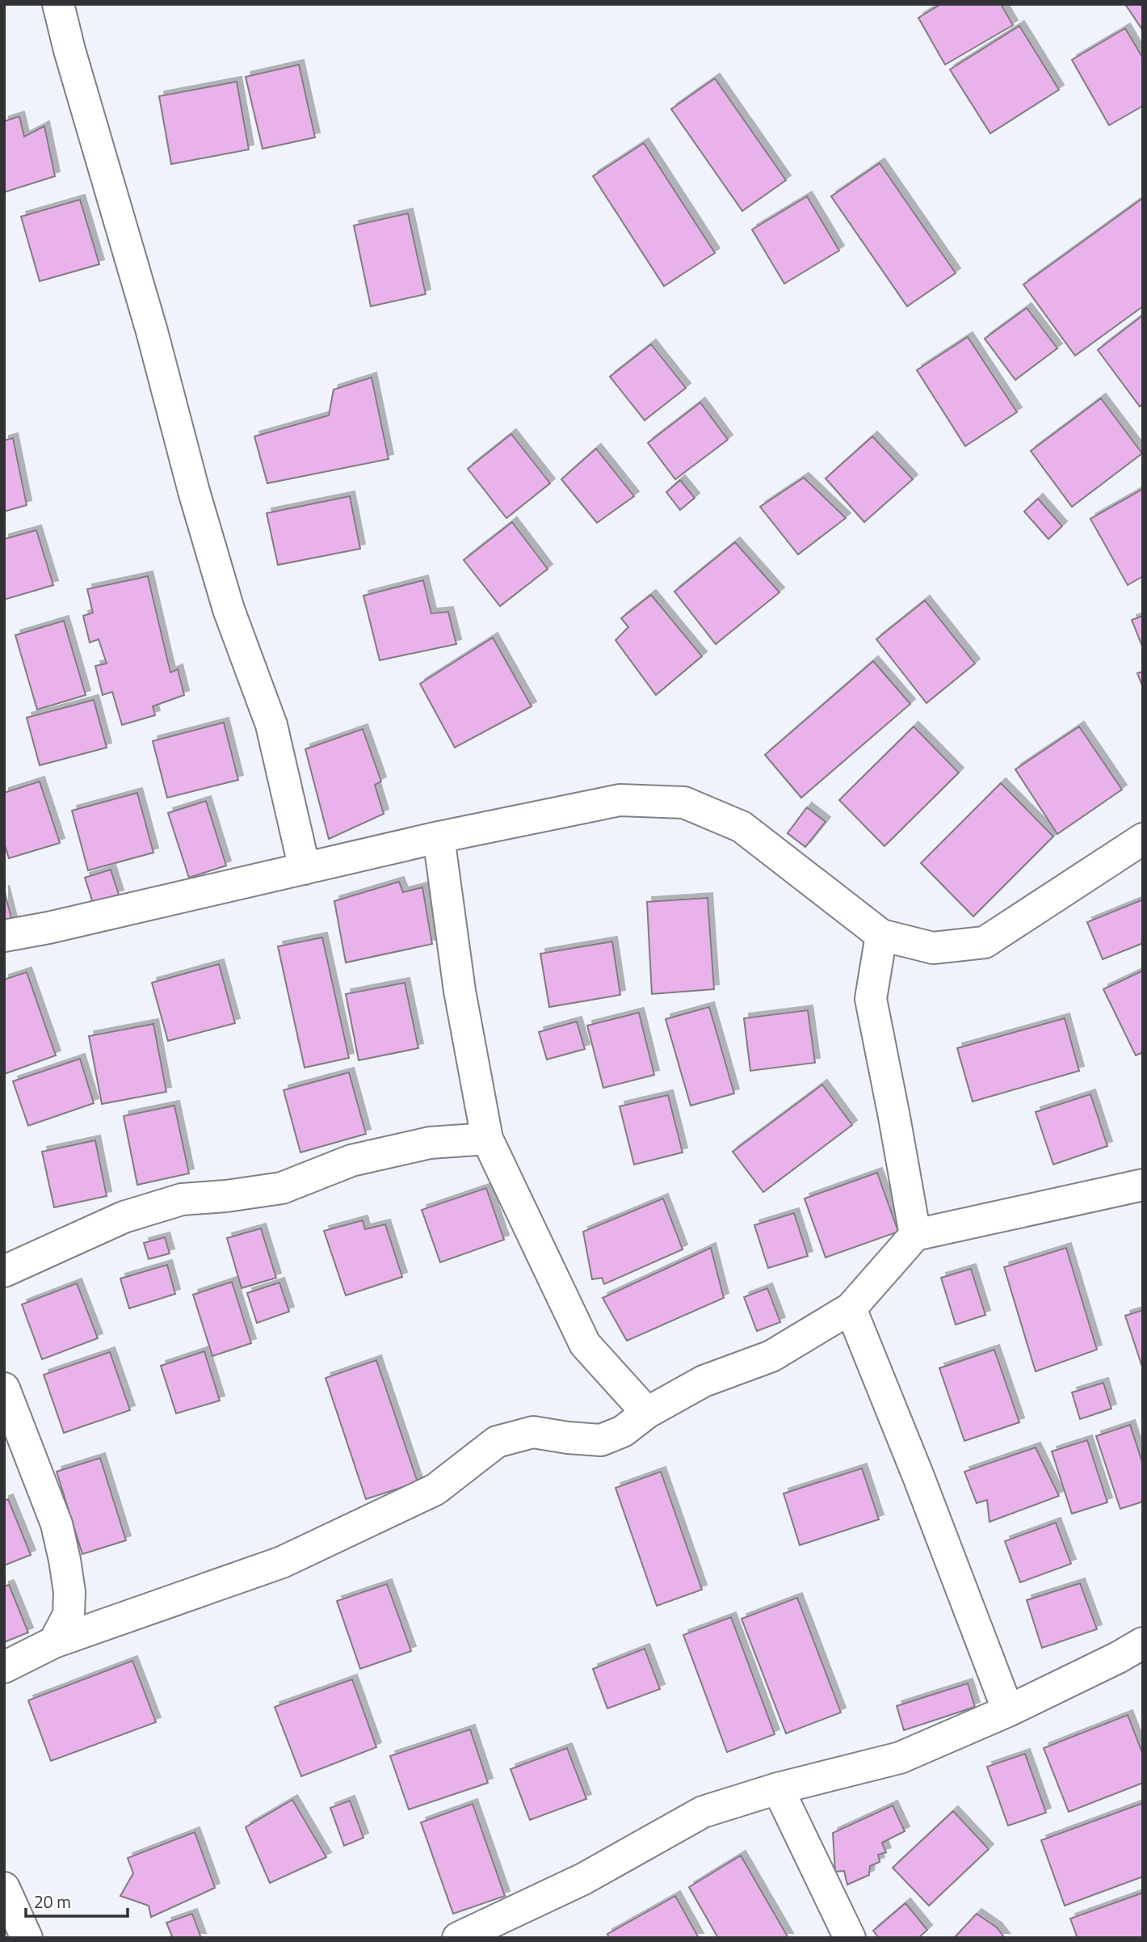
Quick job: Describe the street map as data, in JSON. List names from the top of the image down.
{
  "scale_bar": "20 m"
}
